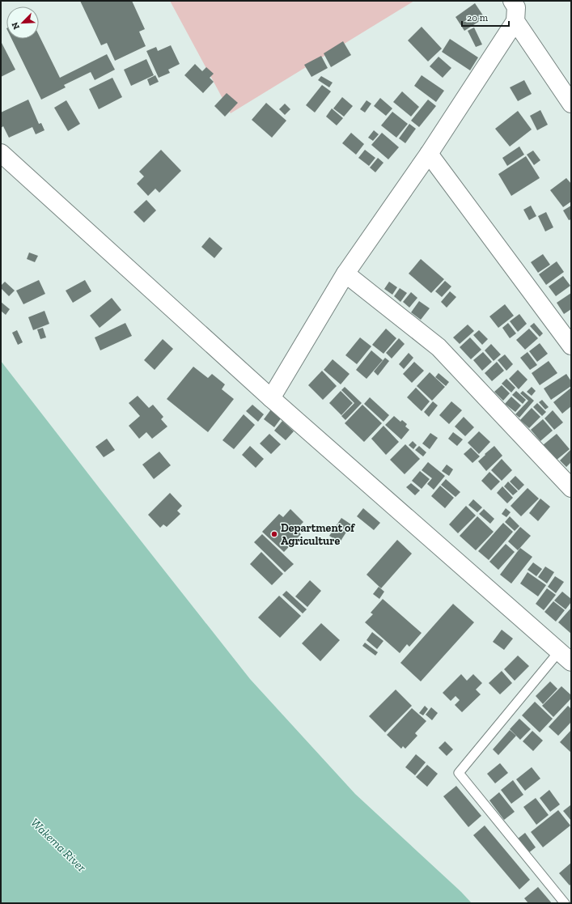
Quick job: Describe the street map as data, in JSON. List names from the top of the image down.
{
  "water": ["Wakema River"],
  "places": ["Department of Agriculture"],
  "scale_bar": "20 m",
  "north": "bottom left"
}
